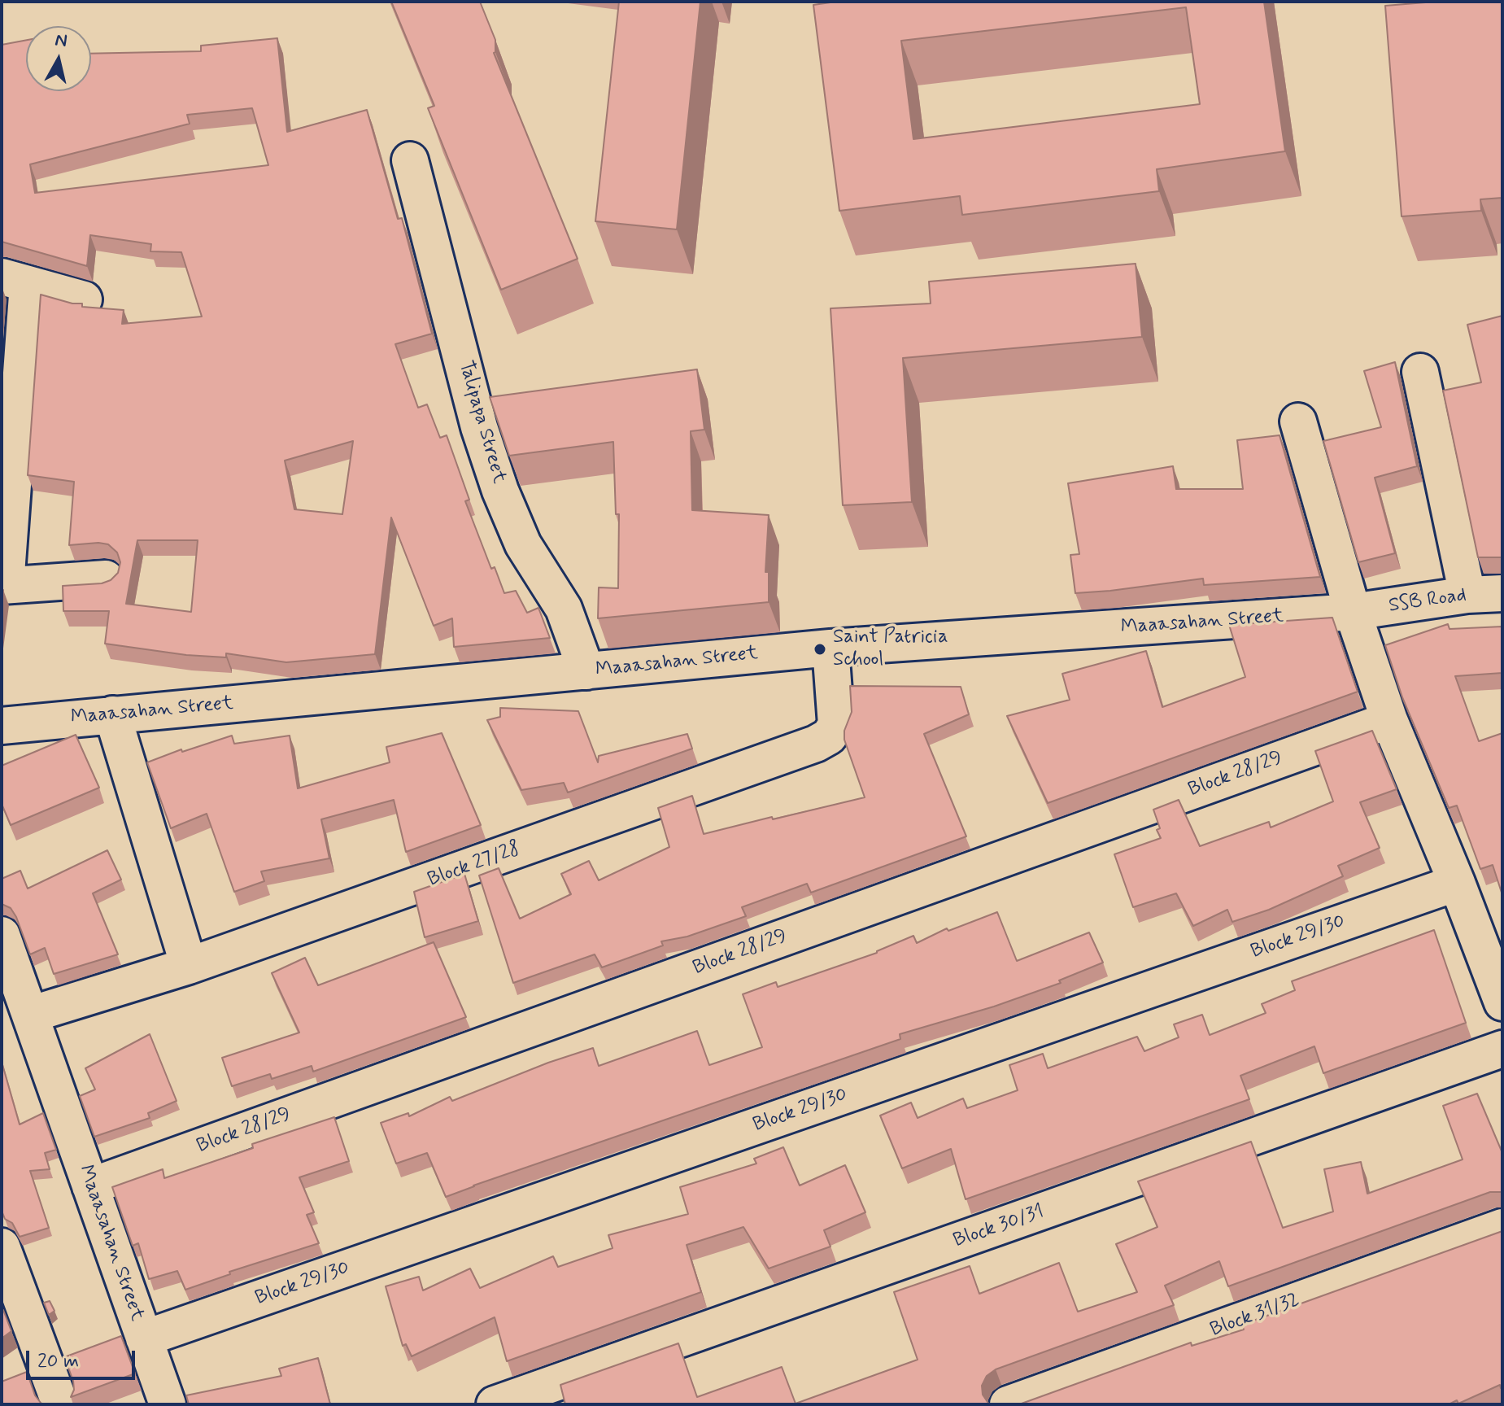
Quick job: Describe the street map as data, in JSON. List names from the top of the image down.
{
  "streets": {
    "street": [
      "Talipapa Street",
      "SSB Road",
      "Maaasahan Street",
      "Block 28/29",
      "Block 27/28",
      "Block 29/30",
      "Block 30/31",
      "Block 31/32"
    ]
  },
  "crossings": [
    ["Talipapa Street", "Maaasahan Street"],
    ["SSB Road", "Maaasahan Street"],
    ["Maaasahan Street", "Block 28/29"],
    ["Maaasahan Street", "Block 27/28"],
    ["Maaasahan Street", "Block 29/30"]
  ],
  "places": ["Saint Patricia School"],
  "scale_bar": "20 m",
  "north": "top"
}
